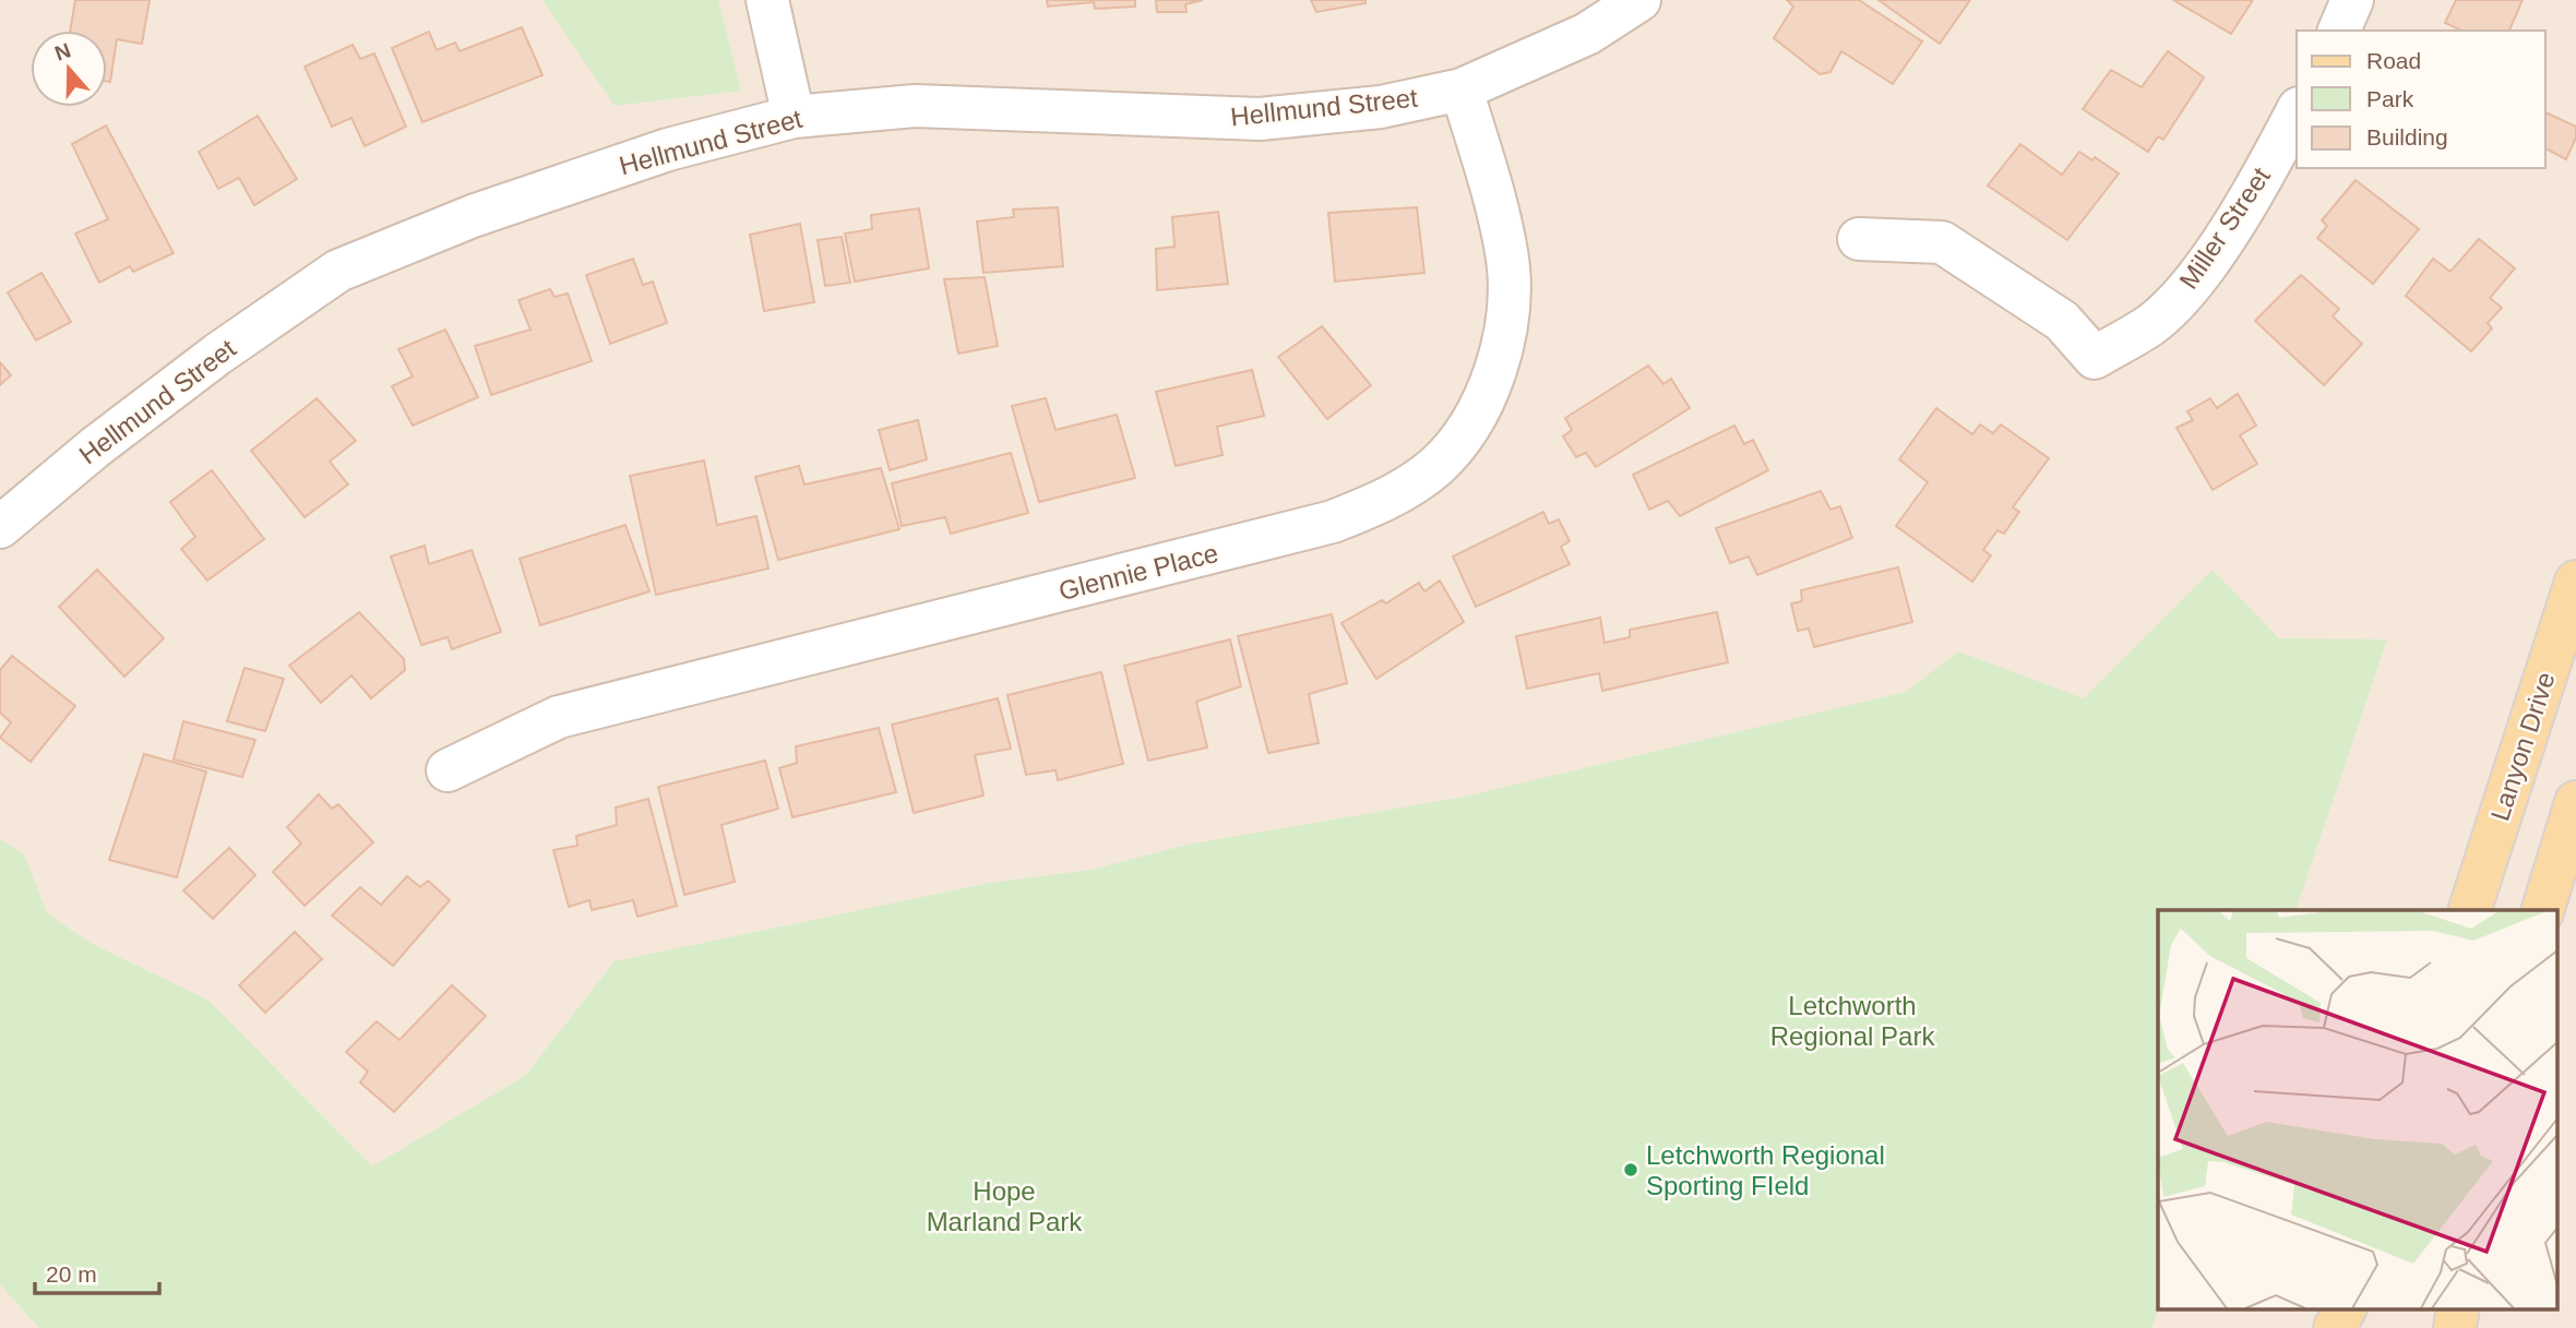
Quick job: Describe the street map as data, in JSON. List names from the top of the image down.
{
  "streets": {
    "main road": ["Lanyon Drive"],
    "street": ["Hellmund Street", "Miller Street", "Glennie Place"]
  },
  "crossings": [
    ["Hellmund Street", "Glennie Place"]
  ],
  "parks": ["Letchworth Regional Park", "Hope Marland Park"],
  "places": ["Letchworth Regional Sporting FIeld"],
  "legend": ["Road", "Park", "Building"],
  "scale_bar": "20 m",
  "north": "top"
}
